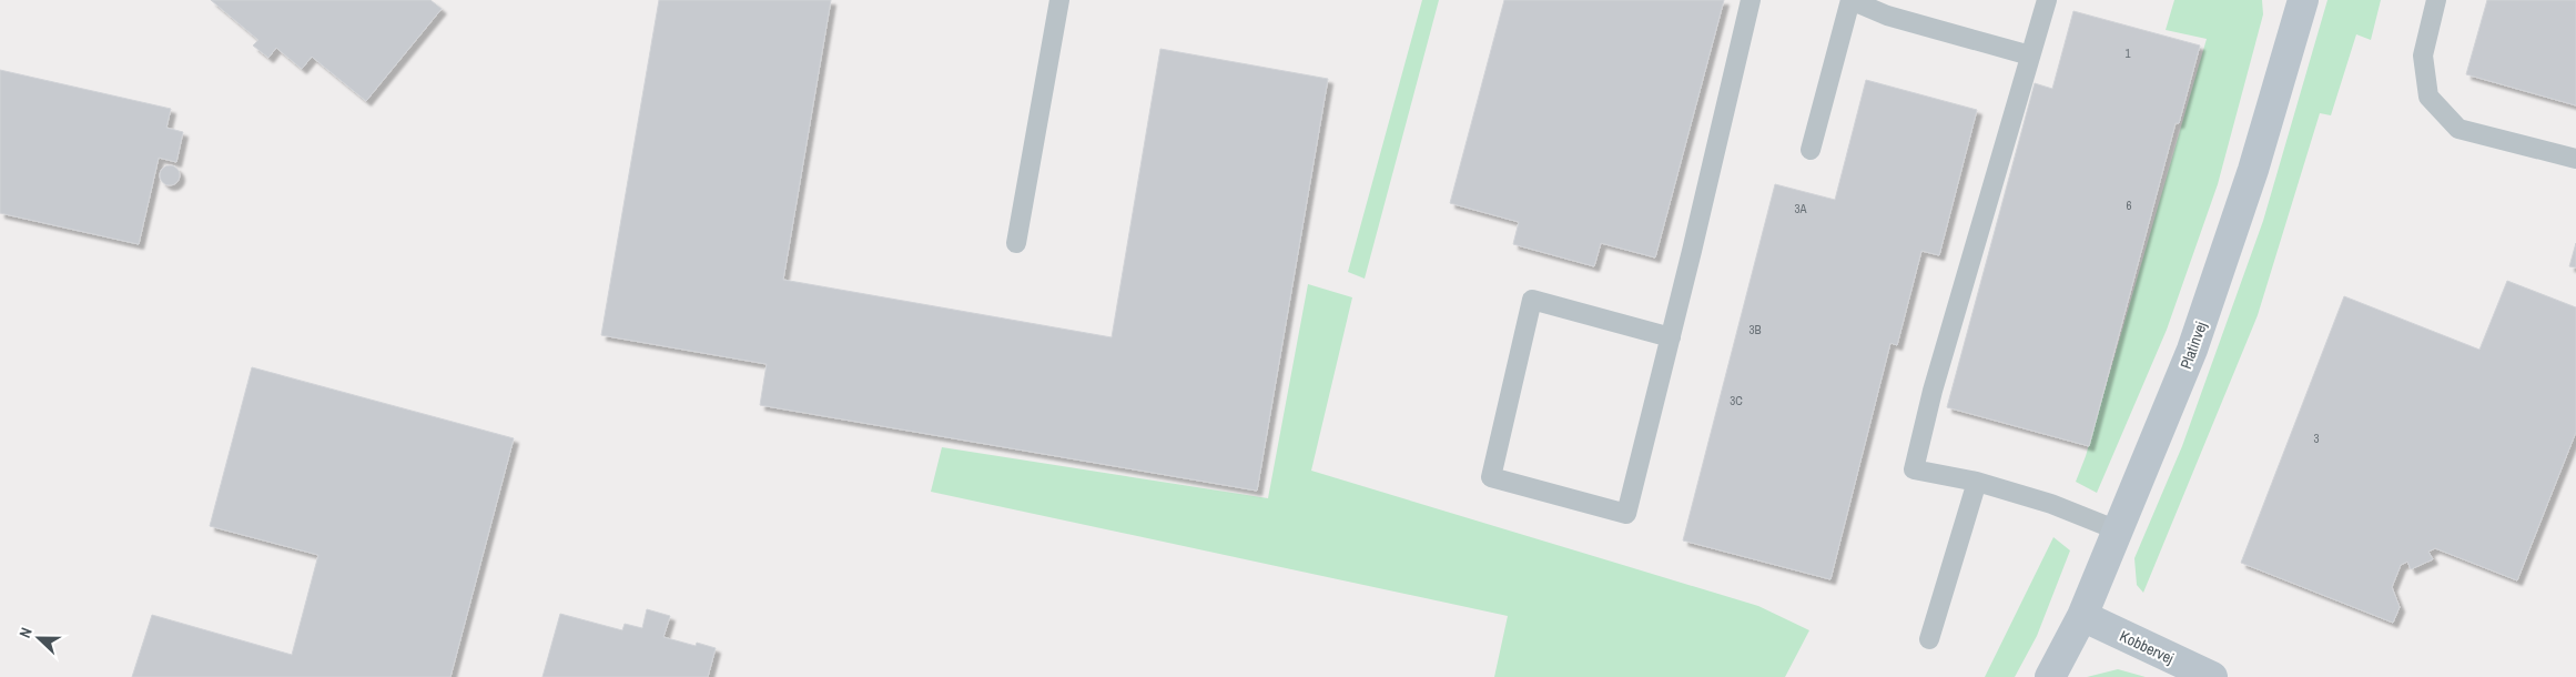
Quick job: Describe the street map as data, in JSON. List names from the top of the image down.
{
  "streets": {
    "street": ["Platinvej", "Kobbervej"]
  },
  "crossings": [
    ["Platinvej", "Kobbervej"]
  ],
  "house_numbers": [
    "1",
    "6",
    "3A",
    "3B",
    "3C",
    "3"
  ],
  "north": "left"
}
